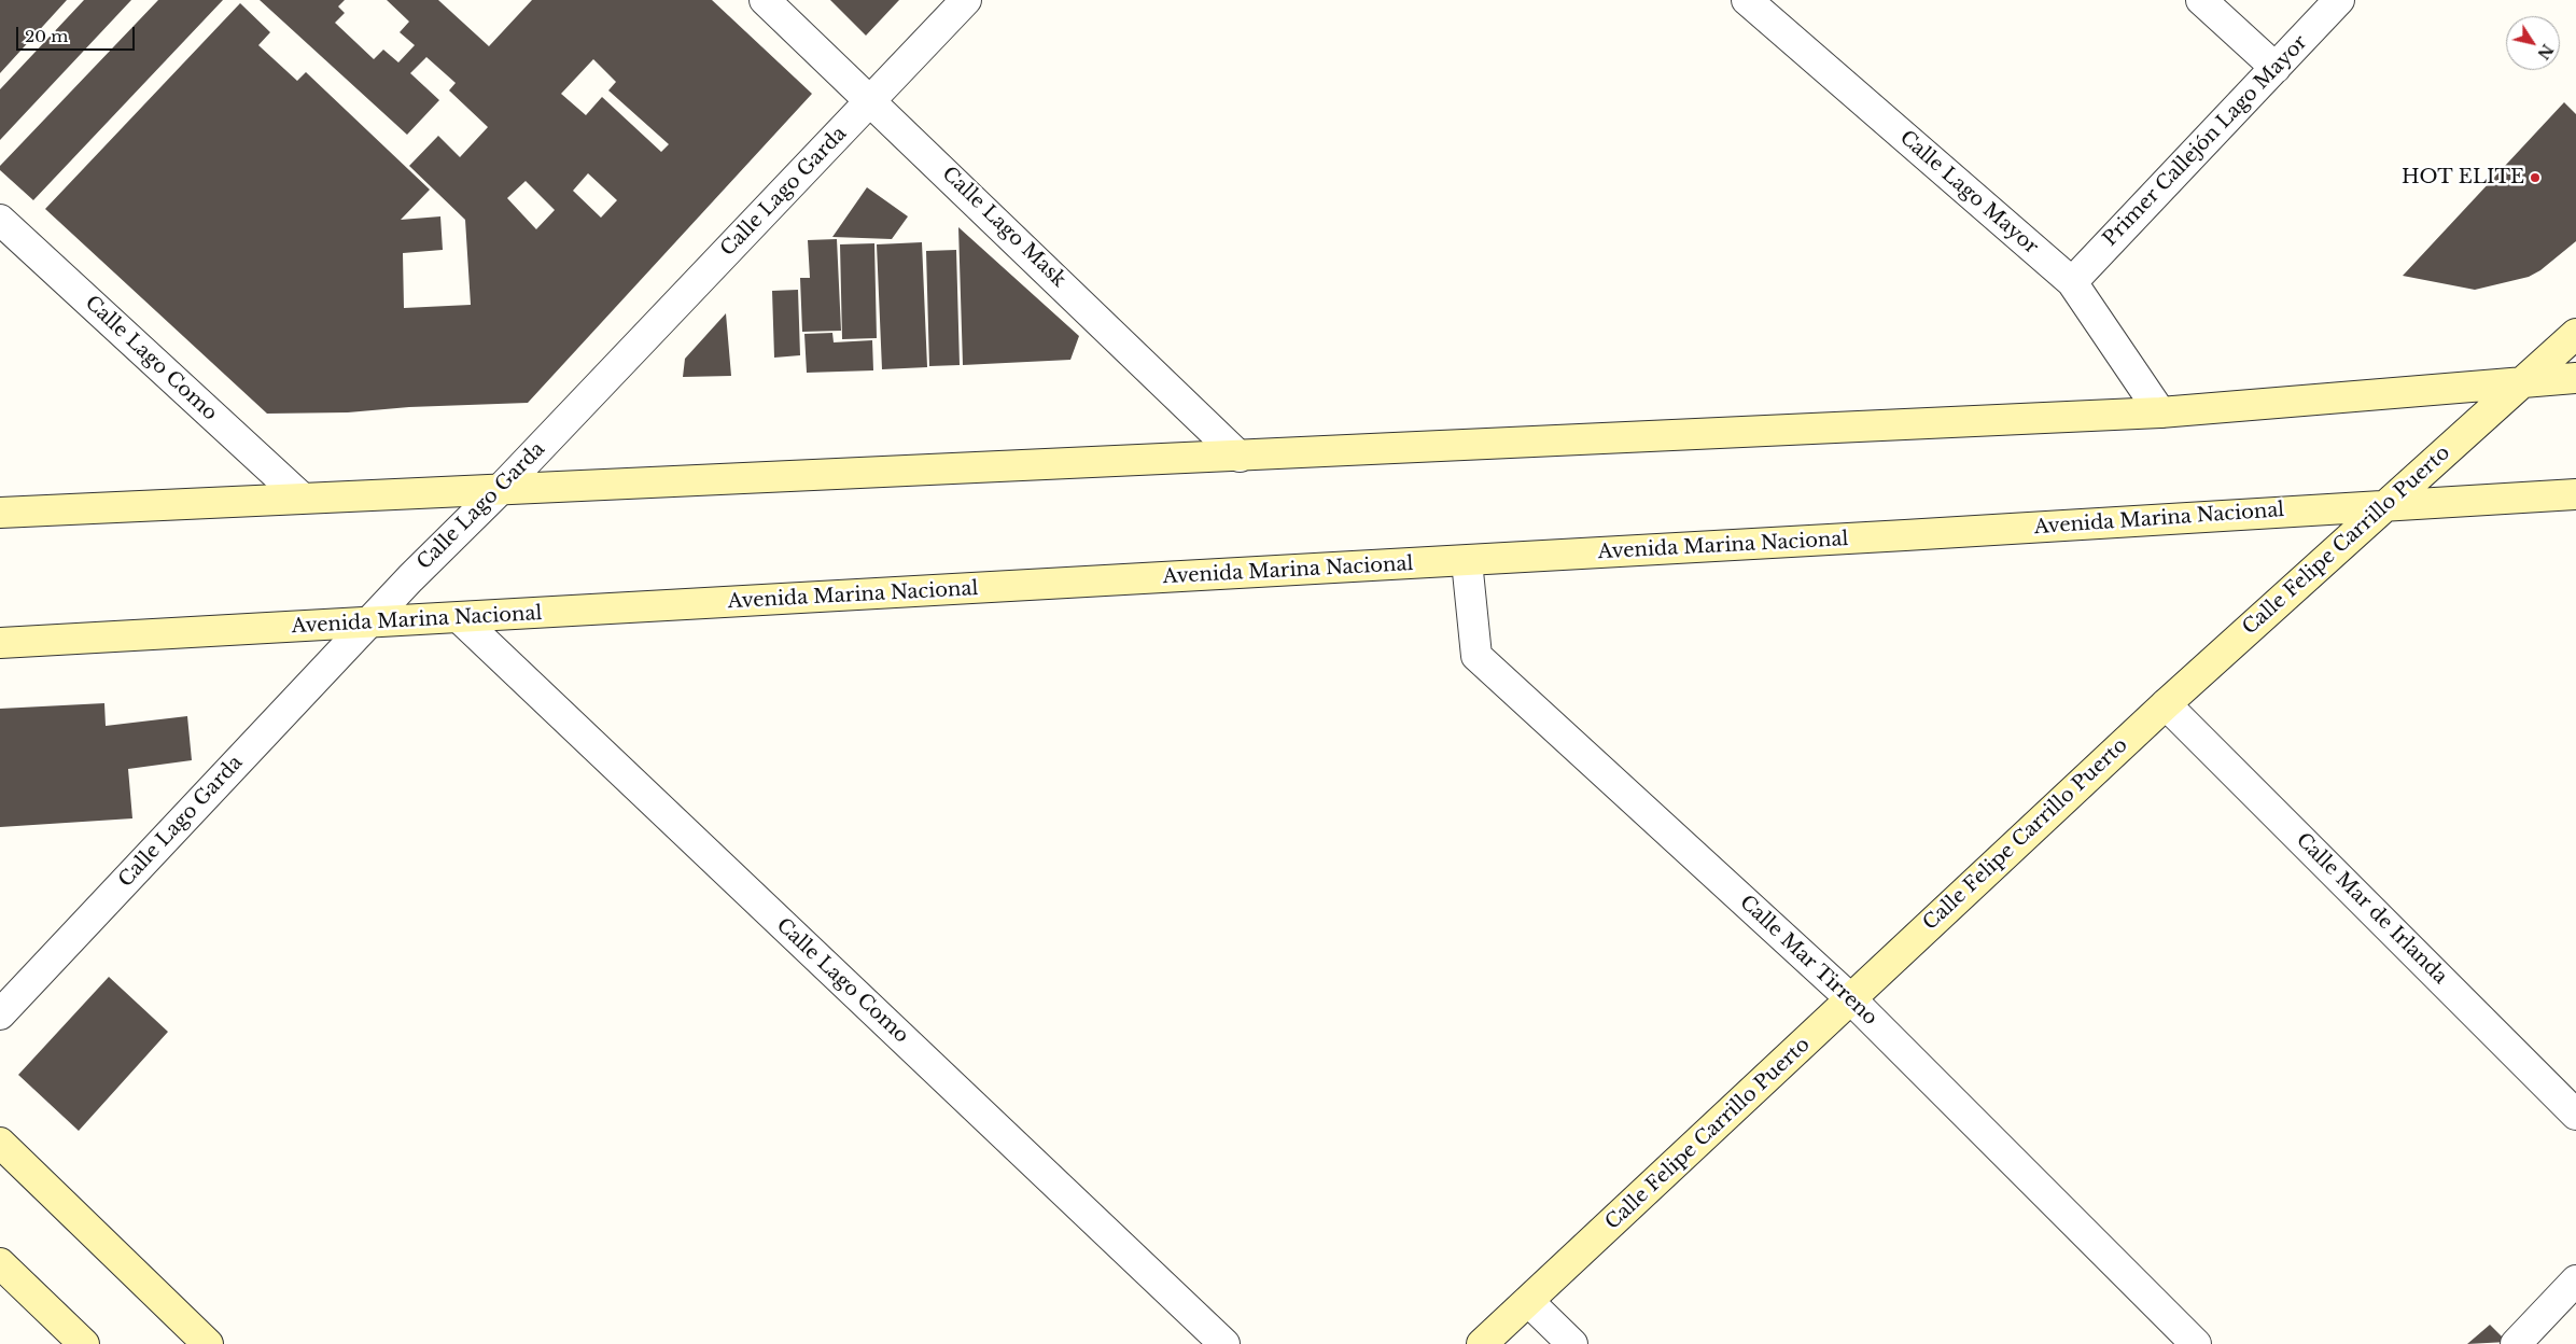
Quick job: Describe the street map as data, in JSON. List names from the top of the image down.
{
  "streets": {
    "main road": ["Avenida Marina Nacional", "Calle Felipe Carrillo Puerto"],
    "street": [
      "Primer Callejón Lago Mayor",
      "Calle Lago Garda",
      "Calle Lago Mayor",
      "Calle Lago Mask",
      "Calle Lago Como",
      "Calle Mar de Irlanda",
      "Calle Mar Tirreno"
    ]
  },
  "crossings": [
    ["Primer Callejón Lago Mayor", "Calle Lago Mayor"],
    ["Calle Lago Garda", "Calle Lago Mask"],
    ["Calle Lago Garda", "Avenida Marina Nacional"],
    ["Calle Lago Como", "Avenida Marina Nacional"],
    ["Avenida Marina Nacional", "Calle Felipe Carrillo Puerto"],
    ["Avenida Marina Nacional", "Calle Mar Tirreno"],
    ["Calle Felipe Carrillo Puerto", "Calle Mar de Irlanda"],
    ["Calle Felipe Carrillo Puerto", "Calle Mar Tirreno"]
  ],
  "places": ["HOT ELITE"],
  "scale_bar": "20 m",
  "north": "bottom right"
}
